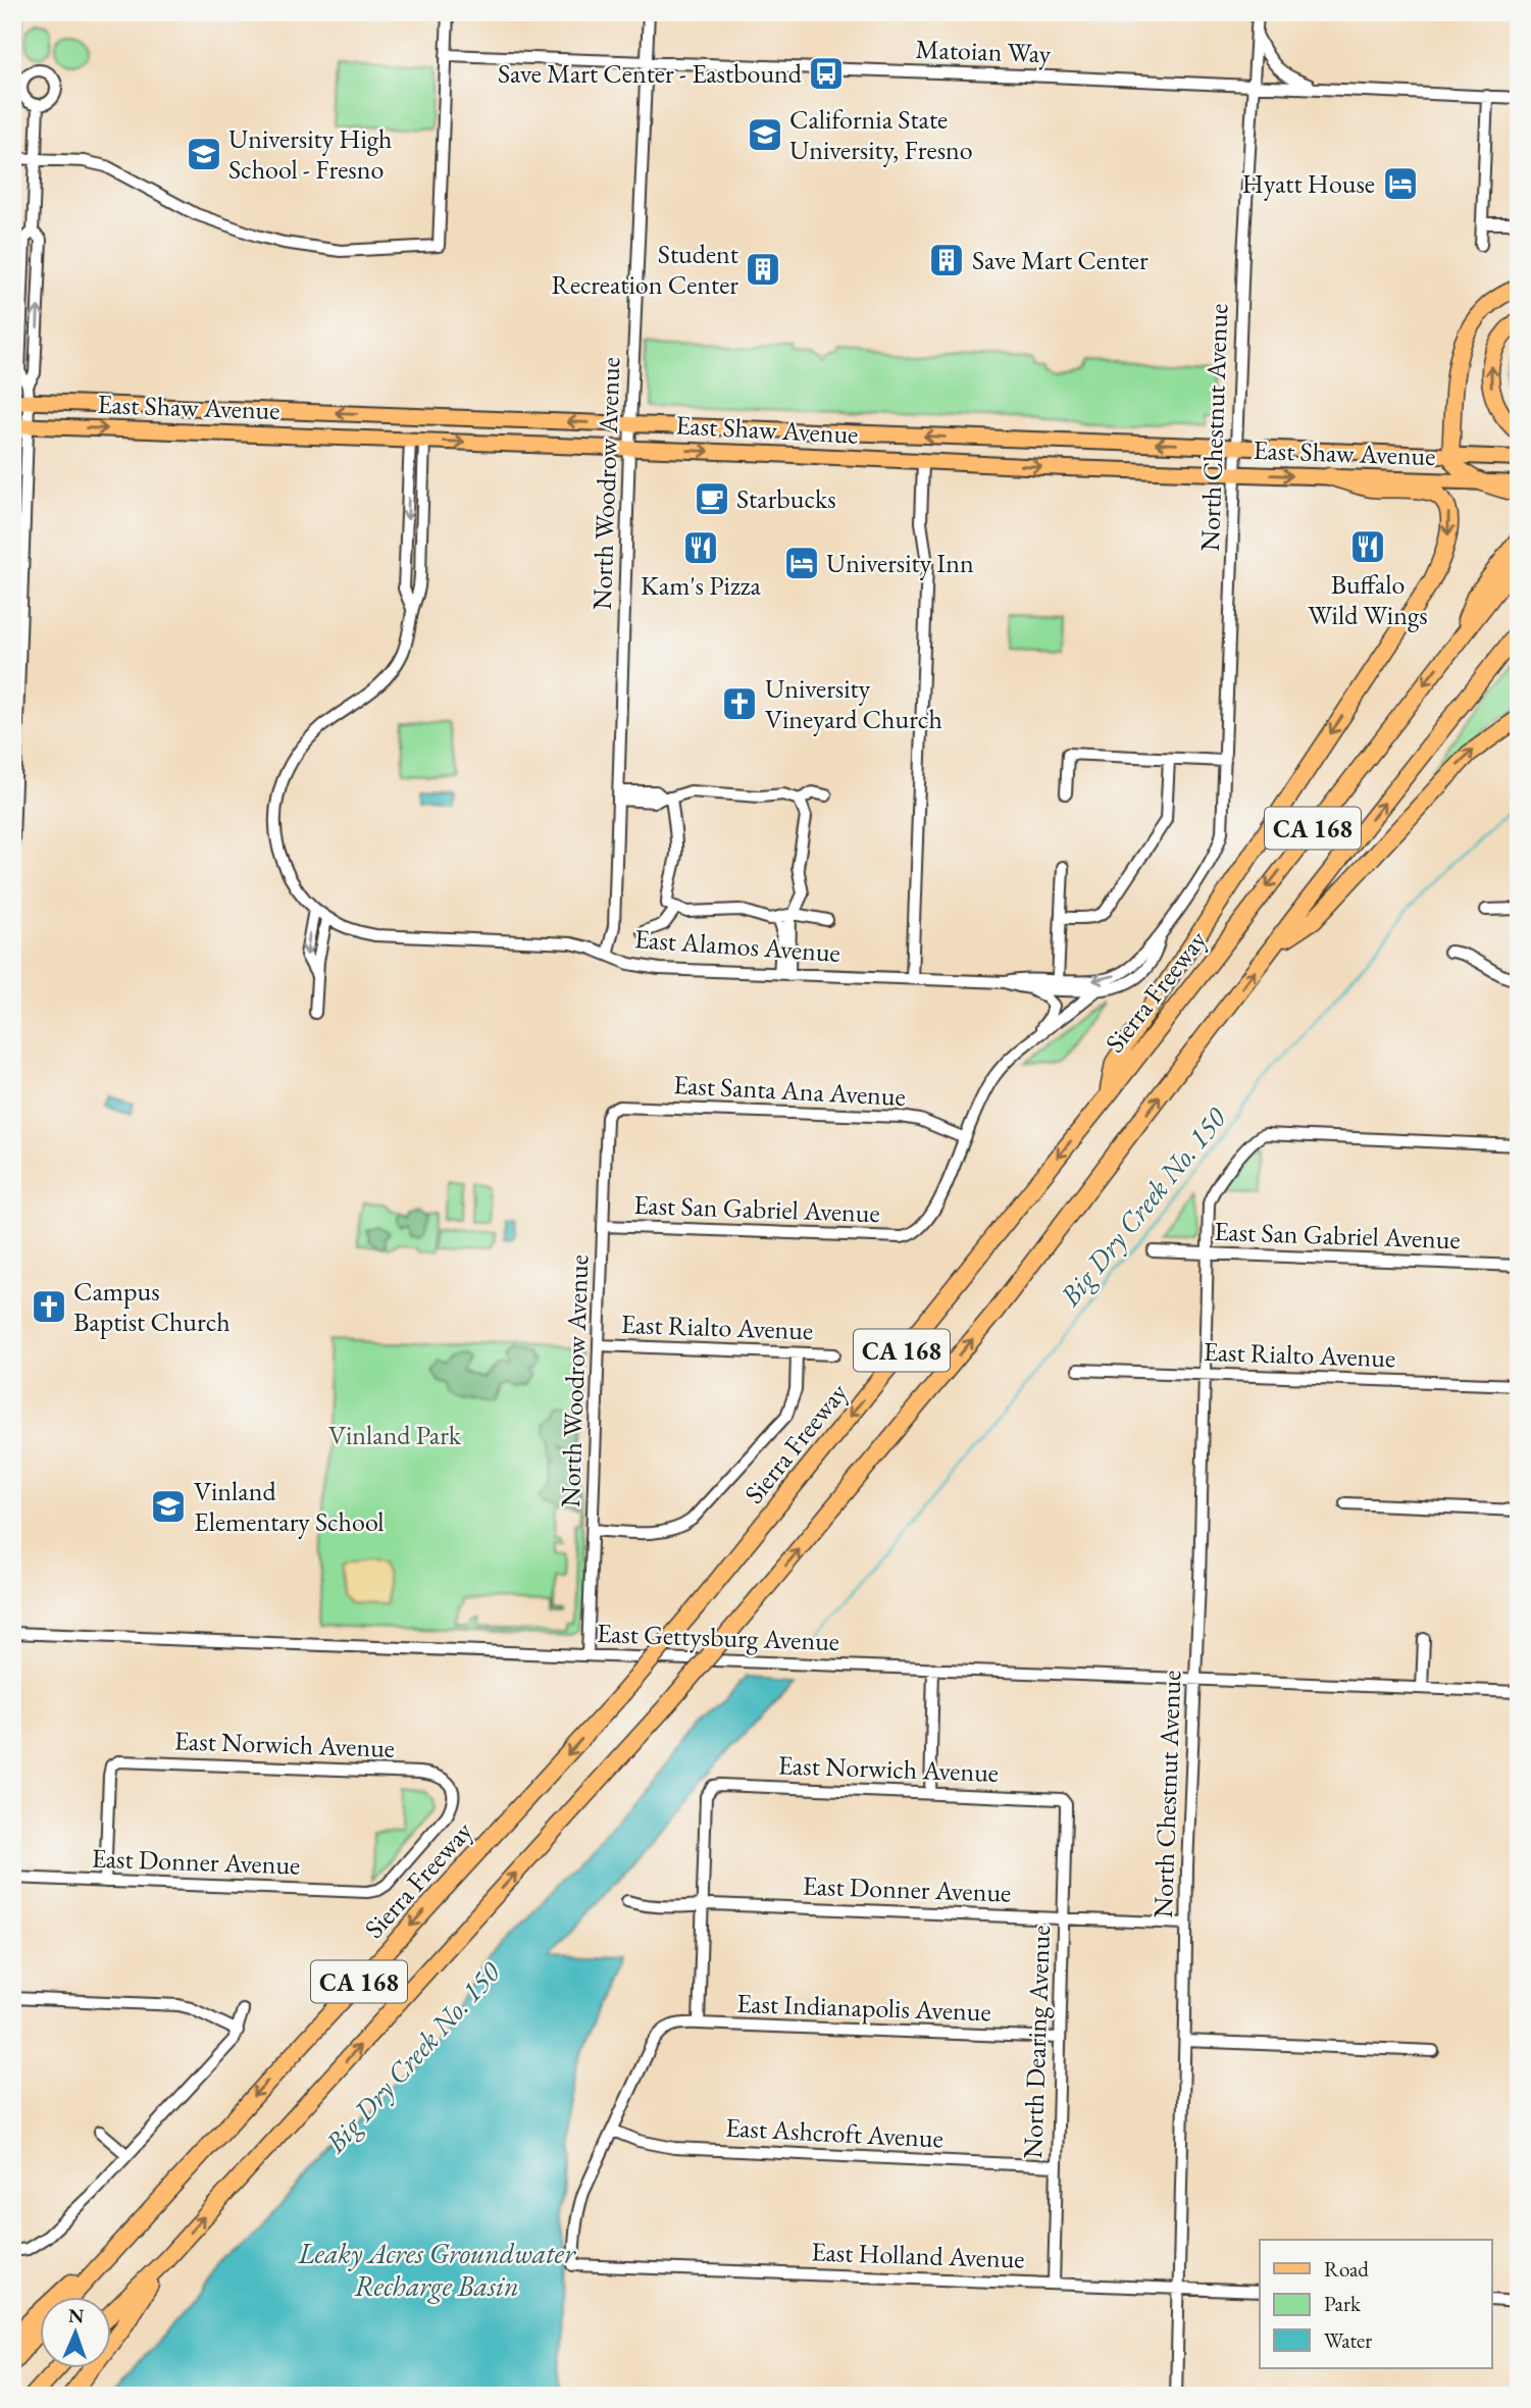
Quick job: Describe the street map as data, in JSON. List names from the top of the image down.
{
  "streets": {
    "highway": ["CA 168", "Sierra Freeway"],
    "main road": ["East Shaw Avenue"],
    "street": [
      "Matoian Way",
      "North Chestnut Avenue",
      "North Woodrow Avenue",
      "East Alamos Avenue",
      "East Santa Ana Avenue",
      "East San Gabriel Avenue",
      "East Rialto Avenue",
      "East Gettysburg Avenue",
      "East Norwich Avenue",
      "East Donner Avenue",
      "East Indianapolis Avenue",
      "North Dearing Avenue",
      "East Ashcroft Avenue",
      "East Holland Avenue"
    ]
  },
  "crossings": [
    ["Matoian Way", "North Chestnut Avenue"],
    ["Matoian Way", "North Woodrow Avenue"],
    ["East Shaw Avenue", "North Chestnut Avenue"],
    ["East Shaw Avenue", "North Woodrow Avenue"],
    ["East Shaw Avenue", "East Alamos Avenue"],
    ["North Chestnut Avenue", "East San Gabriel Avenue"],
    ["North Chestnut Avenue", "East Rialto Avenue"],
    ["North Chestnut Avenue", "East Gettysburg Avenue"],
    ["North Chestnut Avenue", "East Donner Avenue"],
    ["North Chestnut Avenue", "East Holland Avenue"],
    ["North Woodrow Avenue", "East Alamos Avenue"],
    ["North Woodrow Avenue", "East Santa Ana Avenue"],
    ["North Woodrow Avenue", "East San Gabriel Avenue"],
    ["North Woodrow Avenue", "East Rialto Avenue"],
    ["North Woodrow Avenue", "East Gettysburg Avenue"],
    ["East Santa Ana Avenue", "East San Gabriel Avenue"],
    ["East Norwich Avenue", "East Donner Avenue"],
    ["East Norwich Avenue", "North Dearing Avenue"],
    ["East Donner Avenue", "North Dearing Avenue"],
    ["East Indianapolis Avenue", "North Dearing Avenue"],
    ["East Indianapolis Avenue", "East Ashcroft Avenue"],
    ["East Indianapolis Avenue", "East Holland Avenue"],
    ["North Dearing Avenue", "East Ashcroft Avenue"],
    ["North Dearing Avenue", "East Holland Avenue"],
    ["East Ashcroft Avenue", "East Holland Avenue"]
  ],
  "water": ["Big Dry Creek No. 150", "Leaky Acres Groundwater Recharge Basin"],
  "parks": ["Vinland Park"],
  "places": {
    "bus stop": ["Save Mart Center - Eastbound"],
    "school or university": ["California State University, Fresno", "University High School - Fresno", "Vinland Elementary School"],
    "hotel": ["Hyatt House", "University Inn"],
    "building": ["Save Mart Center", "Student Recreation Center"],
    "cafe": ["Starbucks"],
    "restaurant": ["Buffalo Wild Wings", "Kam's Pizza"],
    "church": ["University Vineyard Church", "Campus Baptist Church"]
  },
  "legend": ["Road", "Park", "Water"],
  "north": "top"
}
